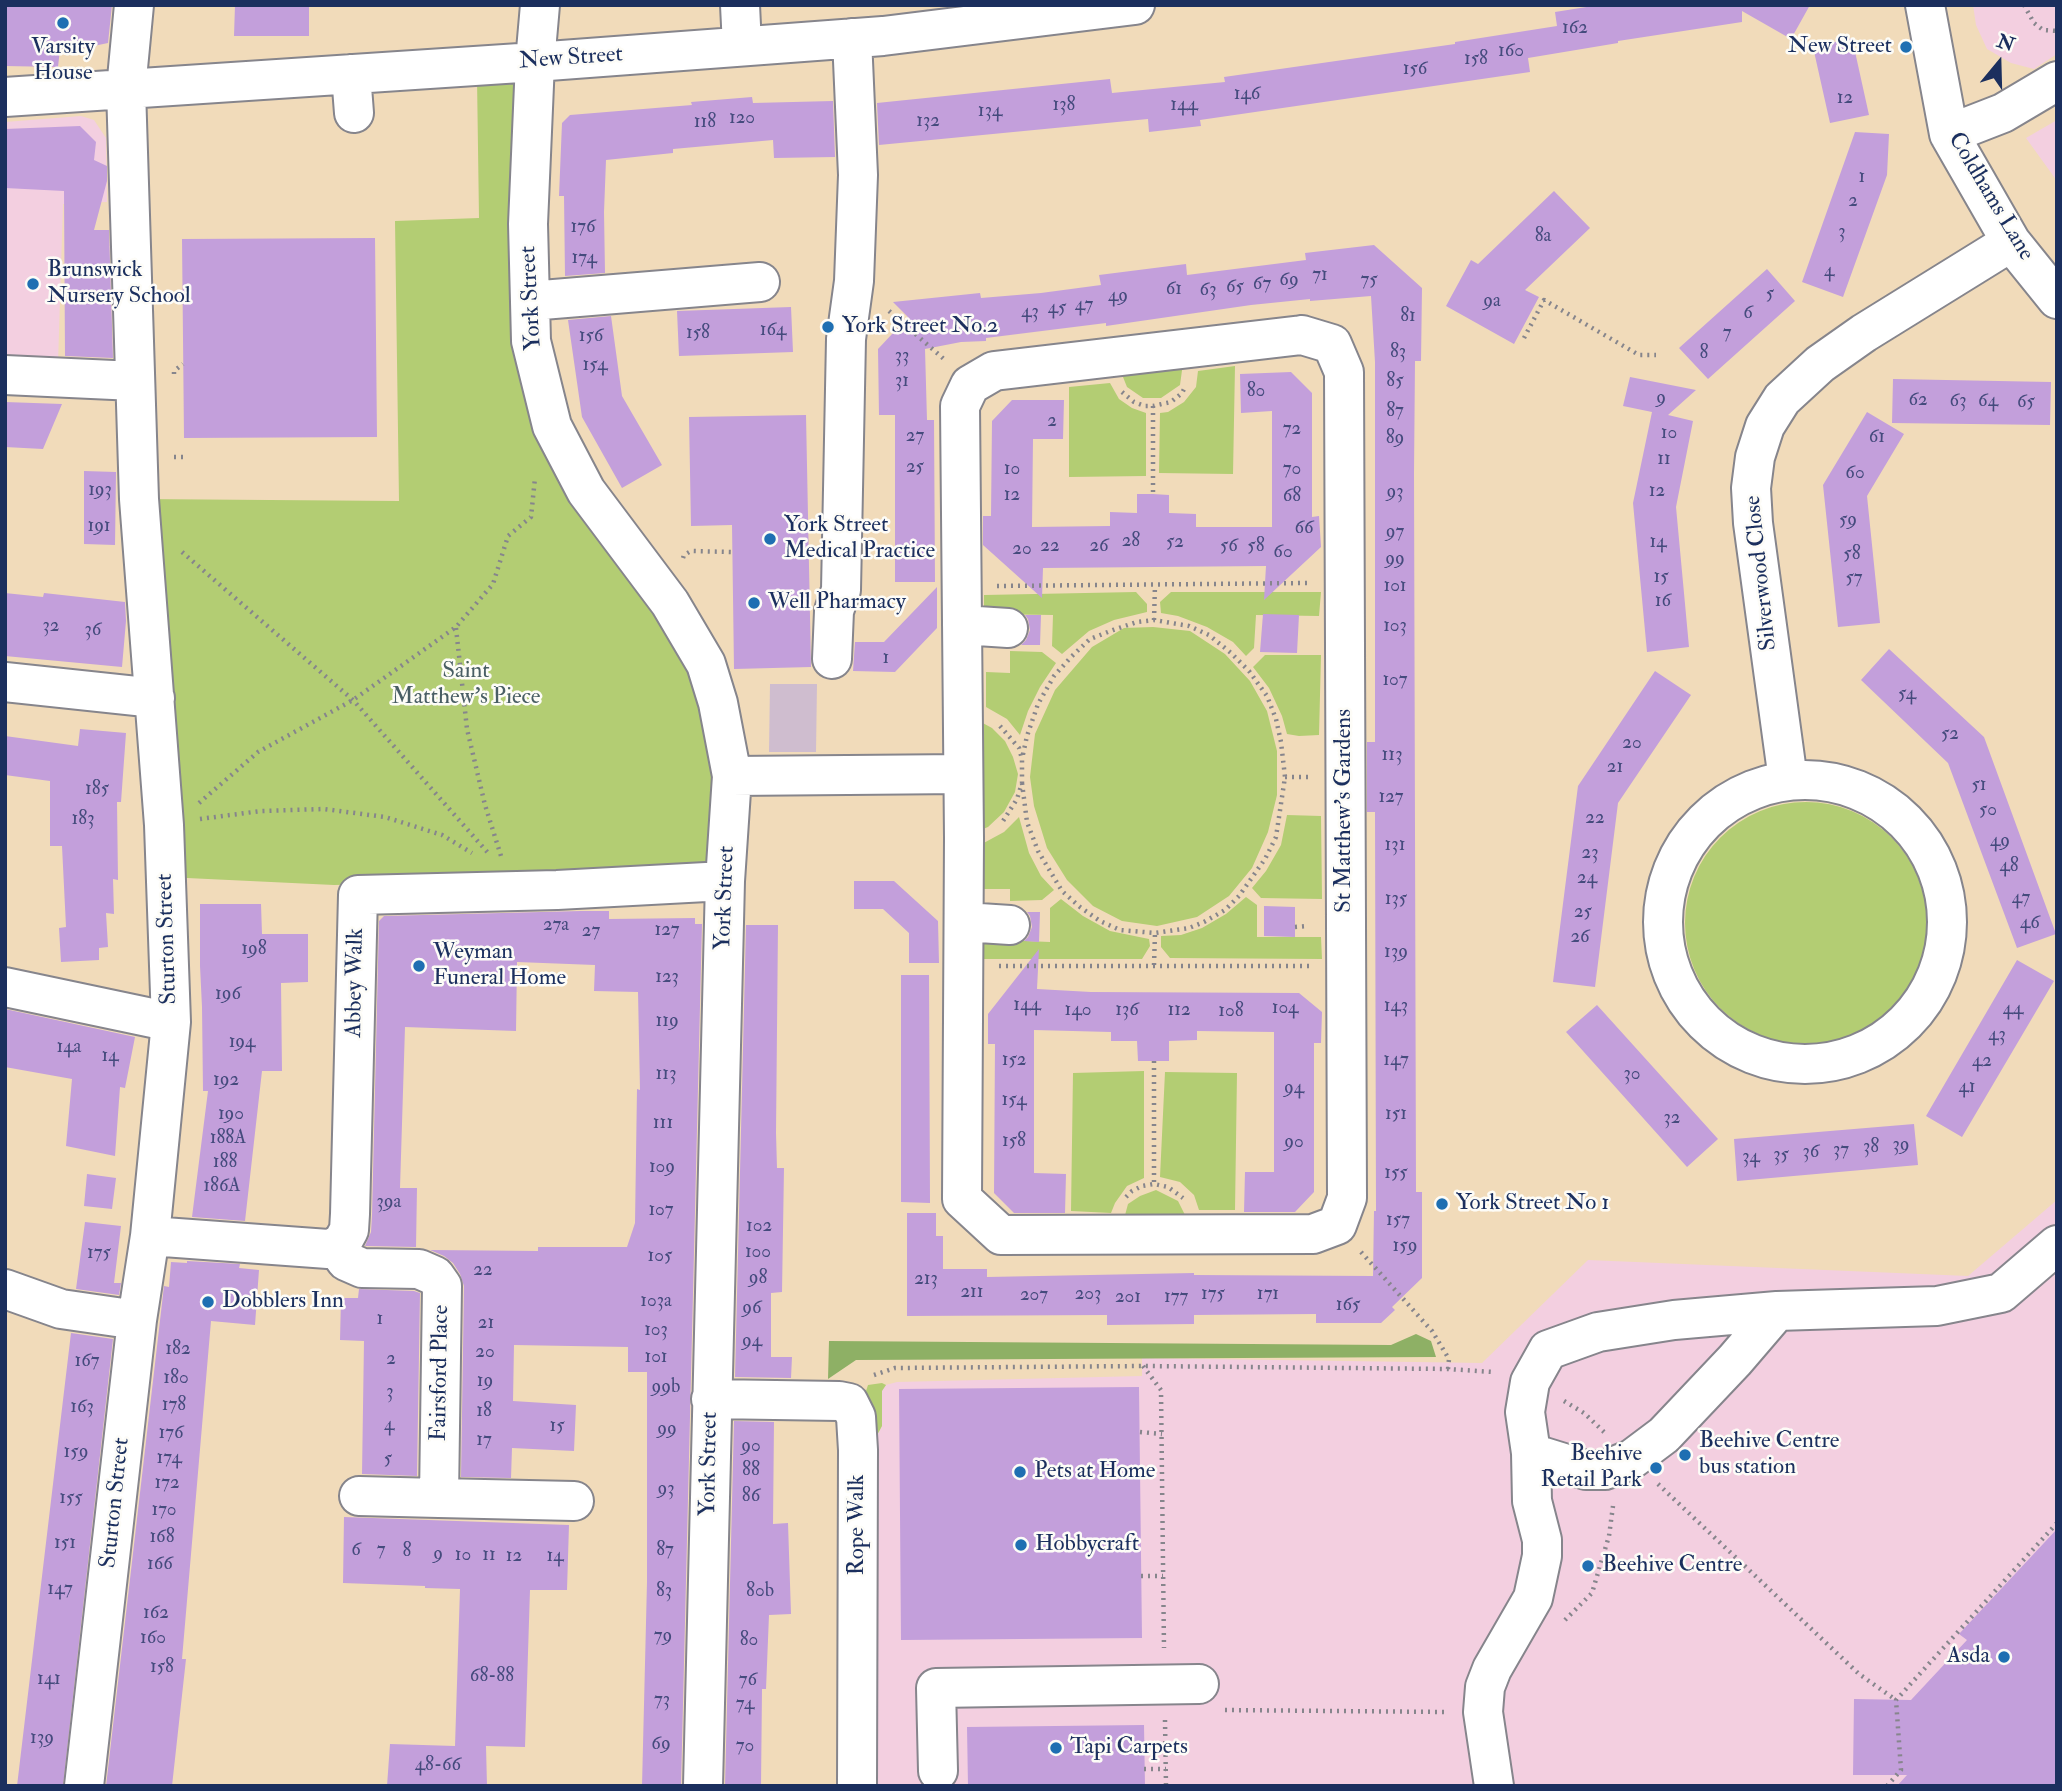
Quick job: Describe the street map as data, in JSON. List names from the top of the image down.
{
  "streets": {
    "street": [
      "New Street",
      "Coldhams Lane",
      "York Street",
      "Silverwood Close",
      "St Matthew's Gardens",
      "Sturton Street",
      "Abbey Walk",
      "Fairsford Place",
      "Rope Walk"
    ]
  },
  "crossings": [
    ["New Street", "York Street"],
    ["New Street", "Sturton Street"],
    ["Coldhams Lane", "Silverwood Close"],
    ["York Street", "Abbey Walk"],
    ["Abbey Walk", "Fairsford Place"]
  ],
  "parks": ["Saint Matthew's Piece"],
  "places": [
    "Varsity House",
    "New Street",
    "Brunswick Nursery School",
    "York Street No.2",
    "York Street Medical Practice",
    "Well Pharmacy",
    "Weyman Funeral Home",
    "York Street No 1",
    "Dobblers Inn",
    "Beehive Centre bus station",
    "Beehive Retail Park",
    "Pets at Home",
    "Hobbycraft",
    "Beehive Centre",
    "Asda",
    "Tapi Carpets"
  ],
  "house_numbers": [
    "162",
    "160",
    "158",
    "156",
    "146",
    "12",
    "138",
    "144",
    "134",
    "120",
    "132",
    "118",
    "1",
    "2",
    "176",
    "3",
    "8a",
    "174",
    "4",
    "71",
    "69",
    "75",
    "67",
    "65",
    "61",
    "63",
    "5",
    "49",
    "9a",
    "47",
    "45",
    "43",
    "6",
    "81",
    "164",
    "158",
    "7",
    "156",
    "83",
    "8",
    "33",
    "154",
    "31",
    "85",
    "80",
    "9",
    "62",
    "63",
    "64",
    "65",
    "87",
    "2",
    "72",
    "10",
    "27",
    "61",
    "89",
    "11",
    "25",
    "10",
    "70",
    "60",
    "193",
    "12",
    "93",
    "12",
    "68",
    "59",
    "191",
    "66",
    "97",
    "28",
    "52",
    "14",
    "22",
    "26",
    "56",
    "58",
    "20",
    "60",
    "58",
    "99",
    "15",
    "57",
    "101",
    "16",
    "32",
    "103",
    "36",
    "1",
    "107",
    "54",
    "52",
    "20",
    "113",
    "21",
    "51",
    "185",
    "127",
    "50",
    "22",
    "183",
    "49",
    "131",
    "23",
    "48",
    "24",
    "47",
    "135",
    "25",
    "46",
    "27a",
    "127",
    "27",
    "26",
    "198",
    "139",
    "123",
    "196",
    "144",
    "143",
    "104",
    "44",
    "140",
    "136",
    "112",
    "108",
    "119",
    "43",
    "194",
    "14a",
    "14",
    "152",
    "147",
    "42",
    "113",
    "30",
    "192",
    "41",
    "94",
    "154",
    "190",
    "151",
    "32",
    "111",
    "188A",
    "158",
    "90",
    "39",
    "38",
    "37",
    "36",
    "35",
    "34",
    "188",
    "109",
    "155",
    "186A",
    "39a",
    "107",
    "157",
    "102",
    "159",
    "100",
    "175",
    "105",
    "22",
    "98",
    "213",
    "211",
    "203",
    "175",
    "171",
    "207",
    "201",
    "177",
    "103a",
    "165",
    "96",
    "1",
    "21",
    "103",
    "94",
    "182",
    "20",
    "101",
    "2",
    "167",
    "180",
    "19",
    "99b",
    "3",
    "178",
    "163",
    "18",
    "4",
    "15",
    "99",
    "176",
    "17",
    "90",
    "159",
    "174",
    "5",
    "88",
    "172",
    "93",
    "86",
    "155",
    "170",
    "168",
    "151",
    "6",
    "7",
    "87",
    "8",
    "9",
    "10",
    "11",
    "12",
    "14",
    "166",
    "147",
    "83",
    "80b",
    "162",
    "79",
    "160",
    "80",
    "158",
    "68-88",
    "141",
    "76",
    "73",
    "74",
    "139",
    "69",
    "70",
    "48-66"
  ],
  "north": "top"
}
